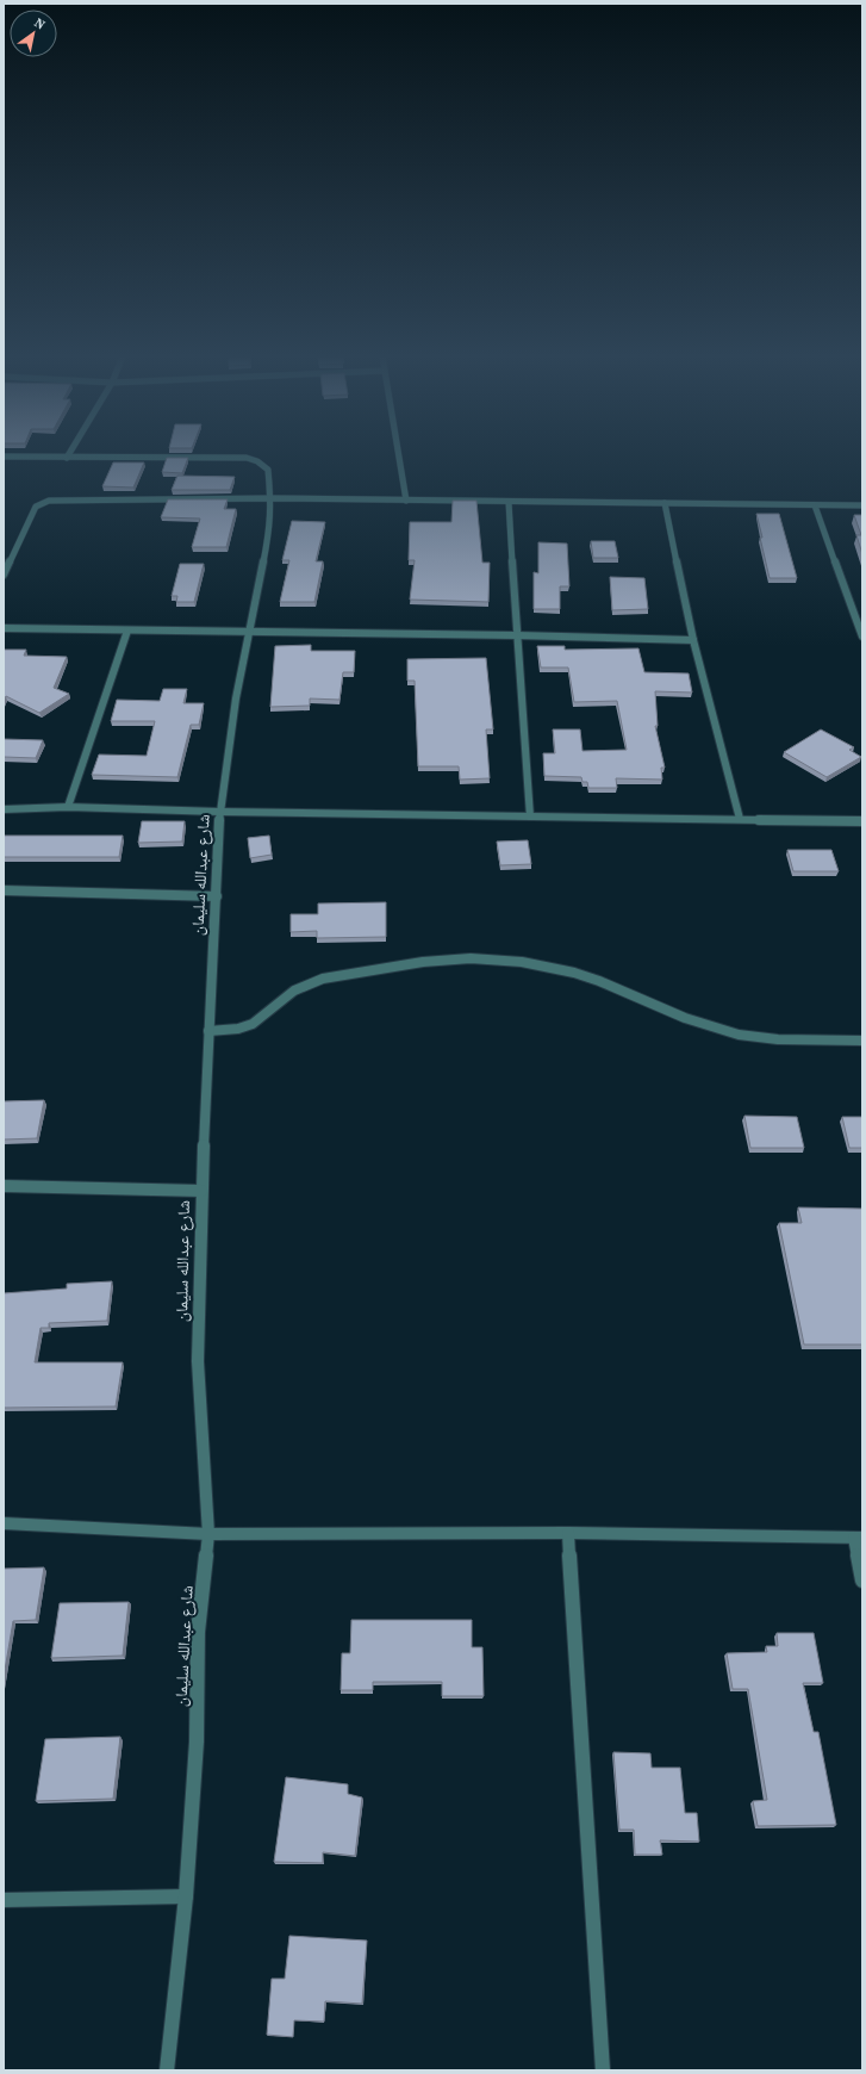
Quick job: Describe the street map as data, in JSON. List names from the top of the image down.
{
  "streets": {
    "street": ["شارع عبدالله سليمان"]
  },
  "north": "top right"
}
